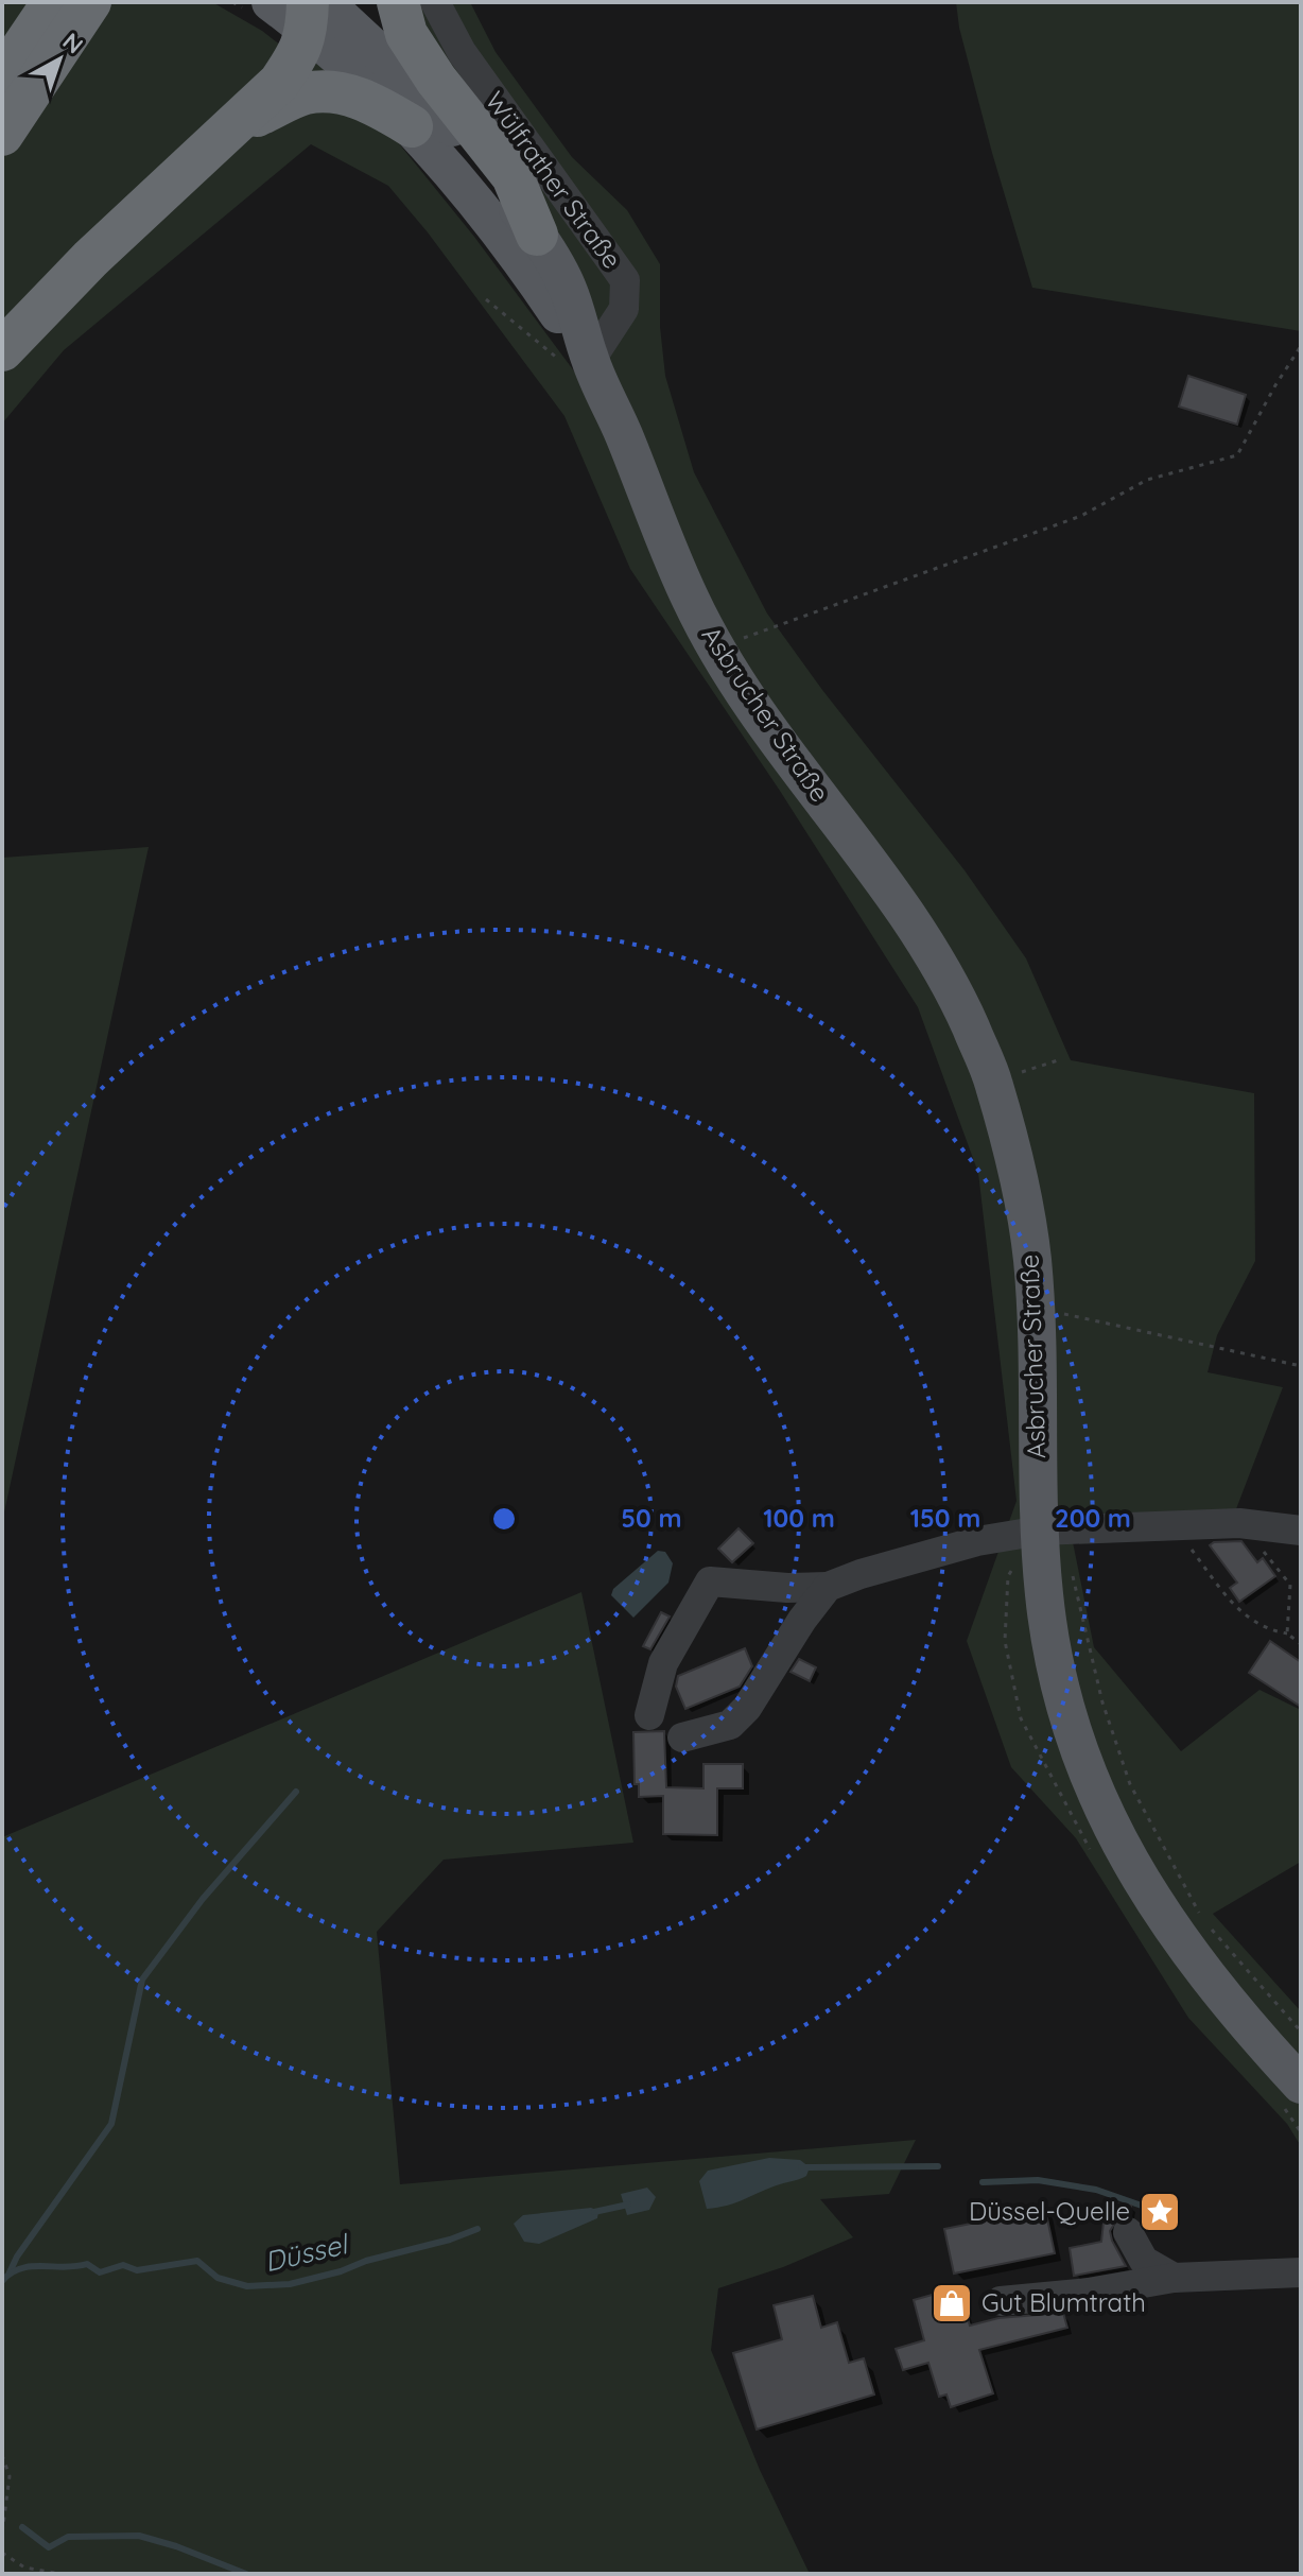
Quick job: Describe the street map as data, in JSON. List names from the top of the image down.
{
  "streets": {
    "main road": ["Asbrucher Straße"],
    "lane": ["Wülfrather Straße"]
  },
  "crossings": [
    ["Wülfrather Straße", "Asbrucher Straße"]
  ],
  "water": ["Düssel"],
  "places": {
    "place": ["Düssel-Quelle"],
    "shop": ["Gut Blumtrath"]
  },
  "north": "top right",
  "rings": [
    "50 m",
    "100 m",
    "150 m",
    "200 m"
  ]
}
